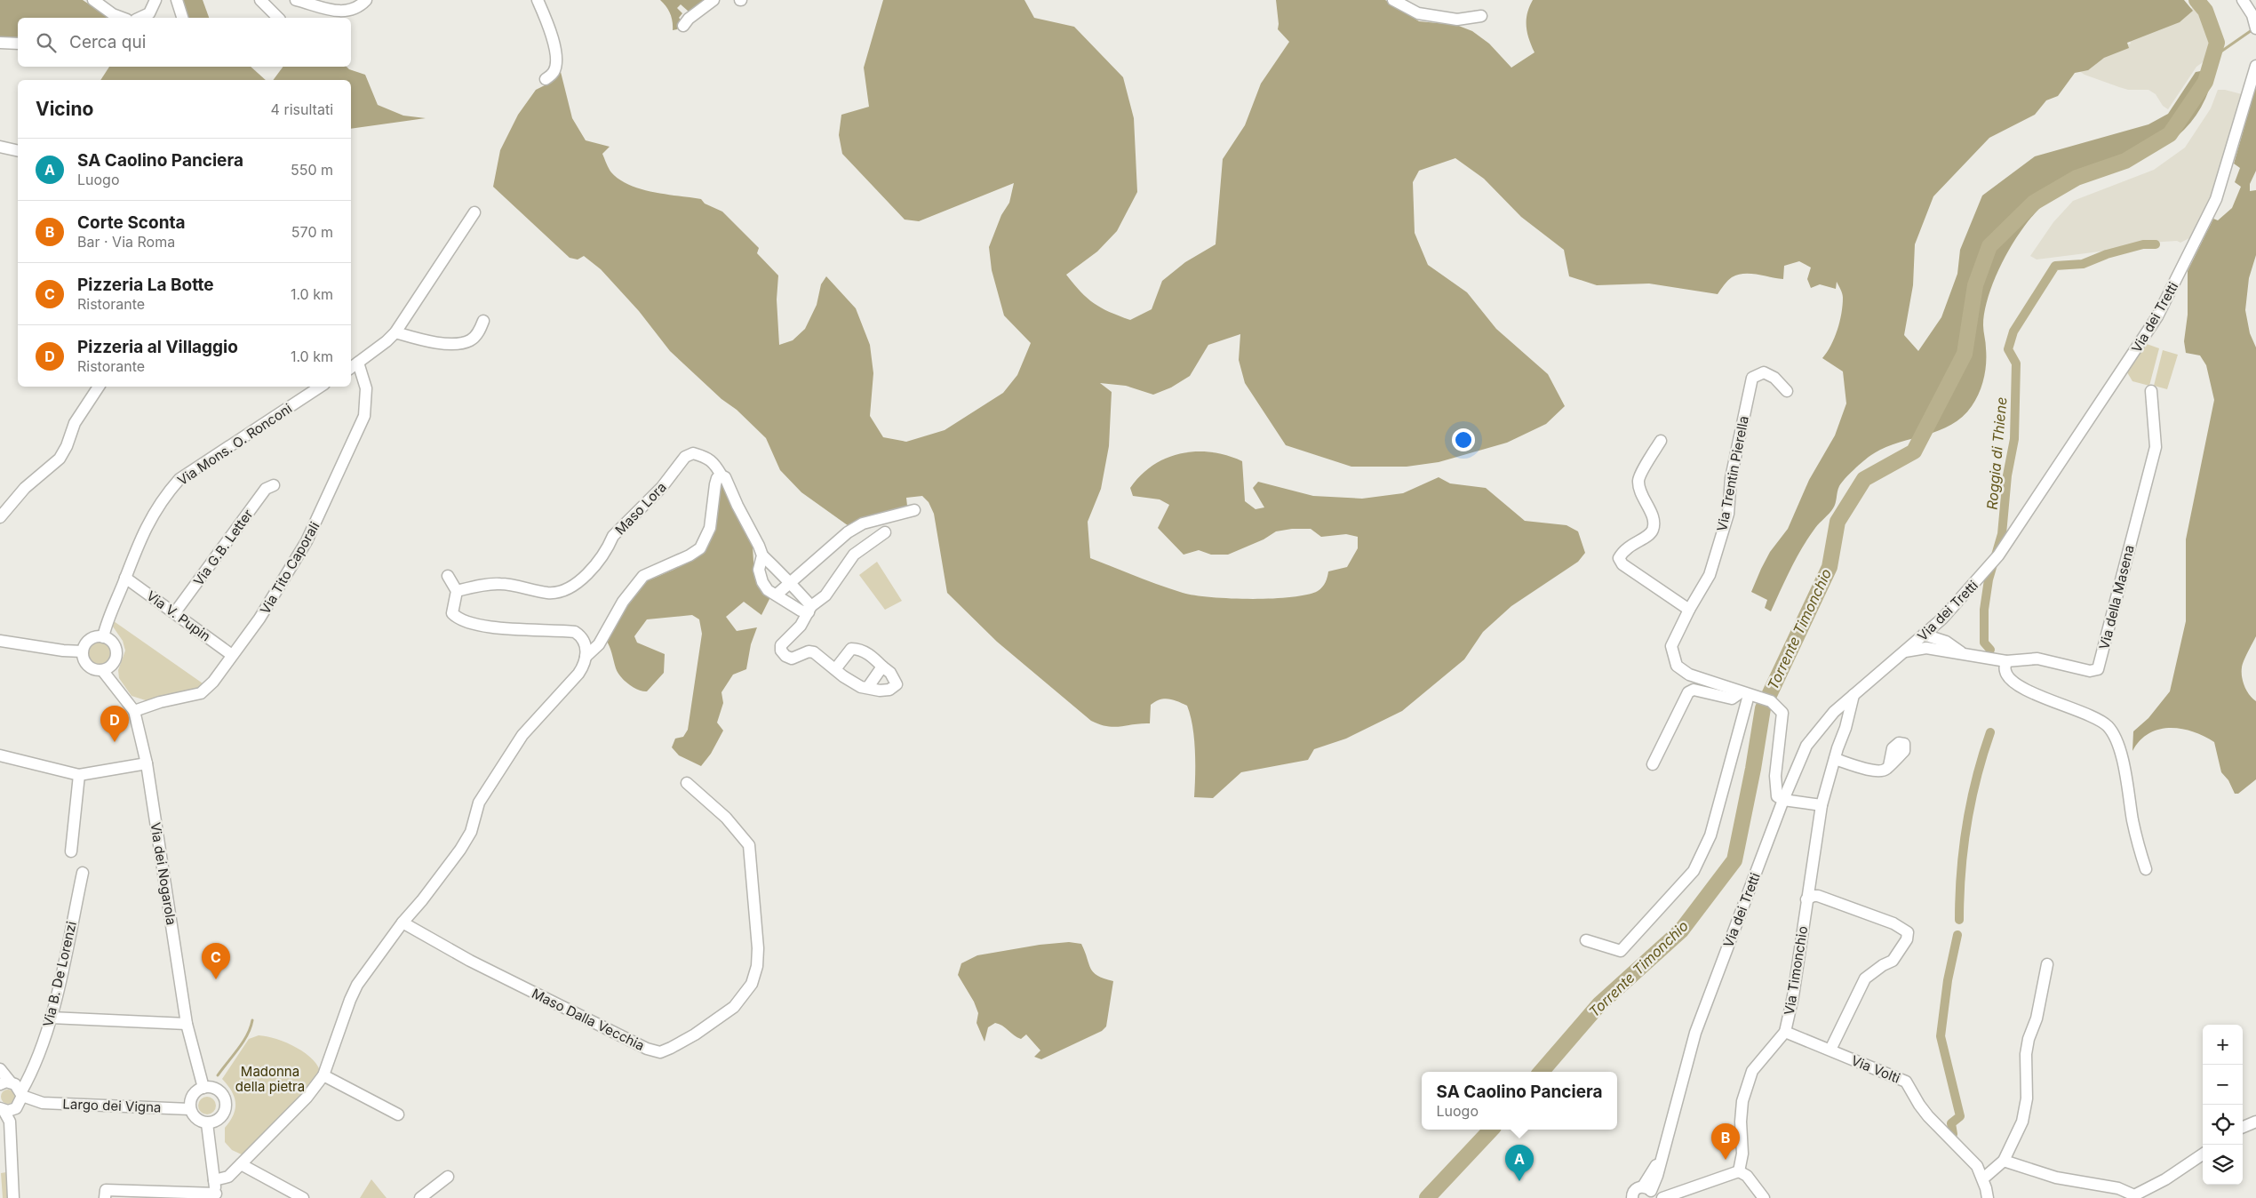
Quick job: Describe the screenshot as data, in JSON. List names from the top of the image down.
{
  "streets": {
    "street": [
      "Via dei Tretti",
      "Via Mons. O. Ronconi",
      "Via Trentin Pierella",
      "Maso Lora",
      "Via G.B. Letter",
      "Via Tito Caporali",
      "Via della Masena",
      "Via V. Pupin",
      "Via dei Nogarola",
      "Via Timonchio",
      "Via B. De Lorenzi",
      "Maso Dalla Vecchia",
      "Via Volti",
      "Largo dei Vigna"
    ]
  },
  "crossings": [
    ["Via dei Tretti", "Via Trentin Pierella"],
    ["Via dei Tretti", "Via della Masena"],
    ["Via dei Tretti", "Via Timonchio"],
    ["Via Mons. O. Ronconi", "Via V. Pupin"],
    ["Via Mons. O. Ronconi", "Via dei Nogarola"],
    ["Via G.B. Letter", "Via V. Pupin"],
    ["Via Tito Caporali", "Via V. Pupin"],
    ["Via Tito Caporali", "Via dei Nogarola"],
    ["Via dei Nogarola", "Largo dei Vigna"],
    ["Via Timonchio", "Via Volti"],
    ["Via B. De Lorenzi", "Largo dei Vigna"]
  ],
  "water": ["Roggia di Thiene", "Torrente Timonchio"],
  "parks": ["Madonna della pietra"],
  "page": {
    "search": "Cerca qui",
    "heading": ["Vicino", "4 risultati"],
    "list": [
      {
        "mark": "A",
        "name": "SA Caolino Panciera",
        "note": "Luogo",
        "value": "550 m"
      },
      {
        "mark": "B",
        "name": "Corte Sconta",
        "note": "Bar · Via Roma",
        "value": "570 m"
      },
      {
        "mark": "C",
        "name": "Pizzeria La Botte",
        "note": "Ristorante",
        "value": "1.0 km"
      },
      {
        "mark": "D",
        "name": "Pizzeria al Villaggio",
        "note": "Ristorante",
        "value": "1.0 km"
      }
    ],
    "pins": [
      "D",
      "C",
      "B",
      "A"
    ],
    "map_buttons": ["+", "−"],
    "popup": ["SA Caolino Panciera", "Luogo"]
  }
}
